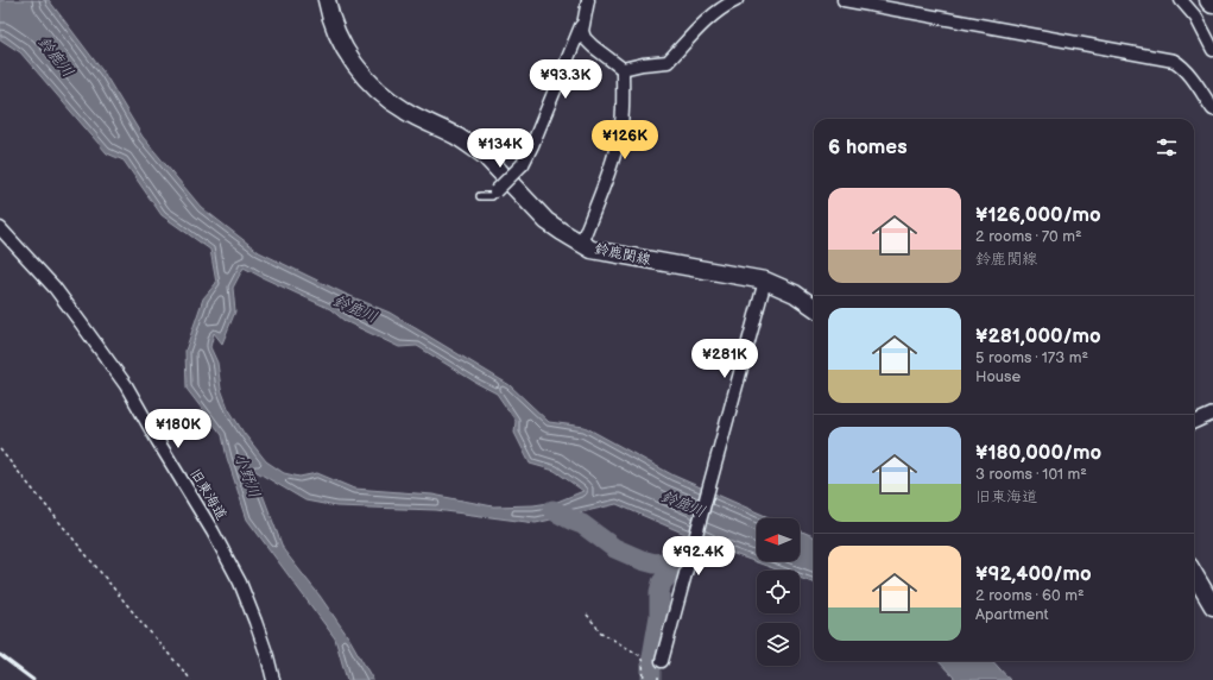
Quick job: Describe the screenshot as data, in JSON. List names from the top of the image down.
{
  "streets": {
    "main road": ["鈴鹿関線"],
    "street": ["旧東海道"]
  },
  "water": ["鈴鹿川", "小野川"],
  "north": "left",
  "page": {
    "price": [
      "¥93.3K",
      "¥126K",
      "¥134K",
      "¥281K",
      "¥180K",
      "¥92.4K"
    ],
    "heading": "6 homes",
    "list": [
      {
        "name": "¥126,000/mo",
        "note": "2 rooms · 70 m² · 鈴鹿関線"
      },
      {
        "name": "¥281,000/mo",
        "note": "5 rooms · 173 m² · House"
      },
      {
        "name": "¥180,000/mo",
        "note": "3 rooms · 101 m² · 旧東海道"
      },
      {
        "name": "¥92,400/mo",
        "note": "2 rooms · 60 m² · Apartment"
      }
    ]
  }
}
